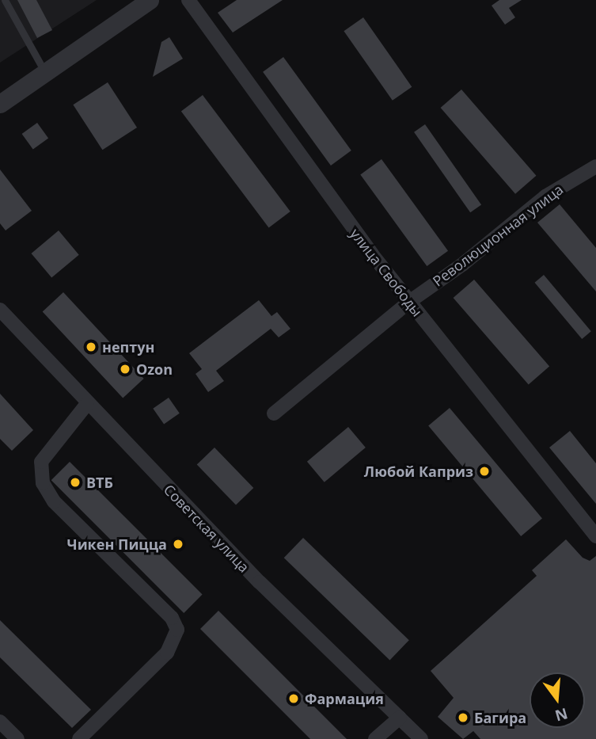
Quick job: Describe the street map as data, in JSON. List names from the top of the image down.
{
  "streets": {
    "street": ["Революционная улица", "улица Свободы", "Советская улица"]
  },
  "crossings": [
    ["Революционная улица", "улица Свободы"]
  ],
  "places": [
    "нептун",
    "Ozon",
    "Любой Каприз",
    "ВТБ",
    "Чикен Пицца",
    "Фармация",
    "Багира"
  ],
  "north": "bottom"
}
